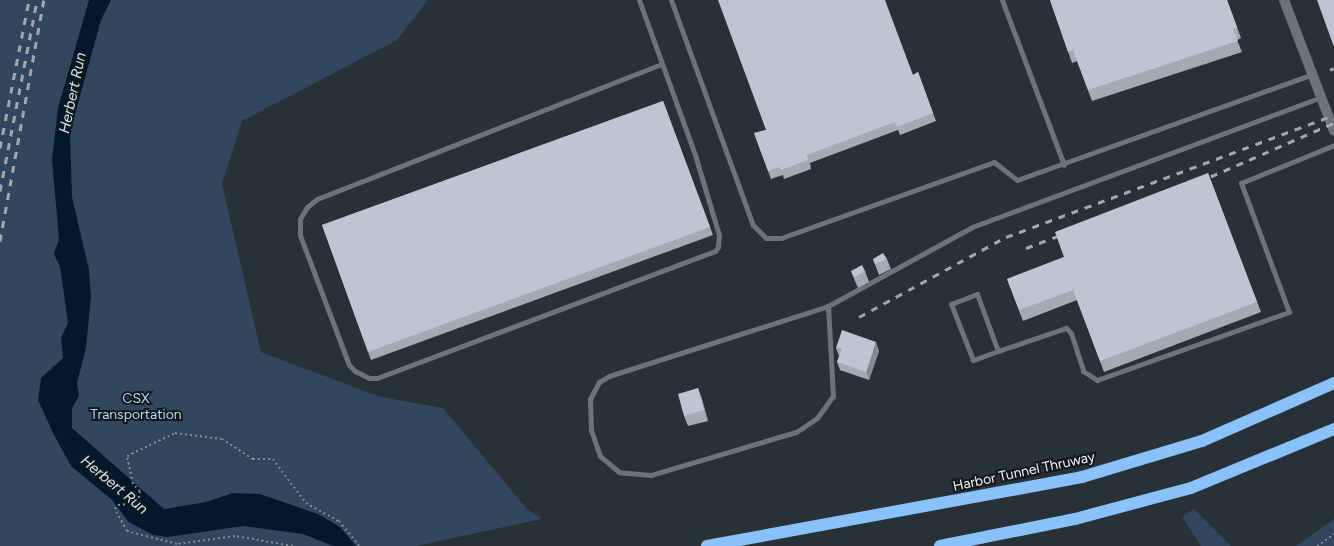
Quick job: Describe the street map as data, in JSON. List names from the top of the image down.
{
  "streets": {
    "highway": ["Harbor Tunnel Thruway"]
  },
  "water": ["Herbert Run"],
  "parks": ["CSX Transportation"]
}
